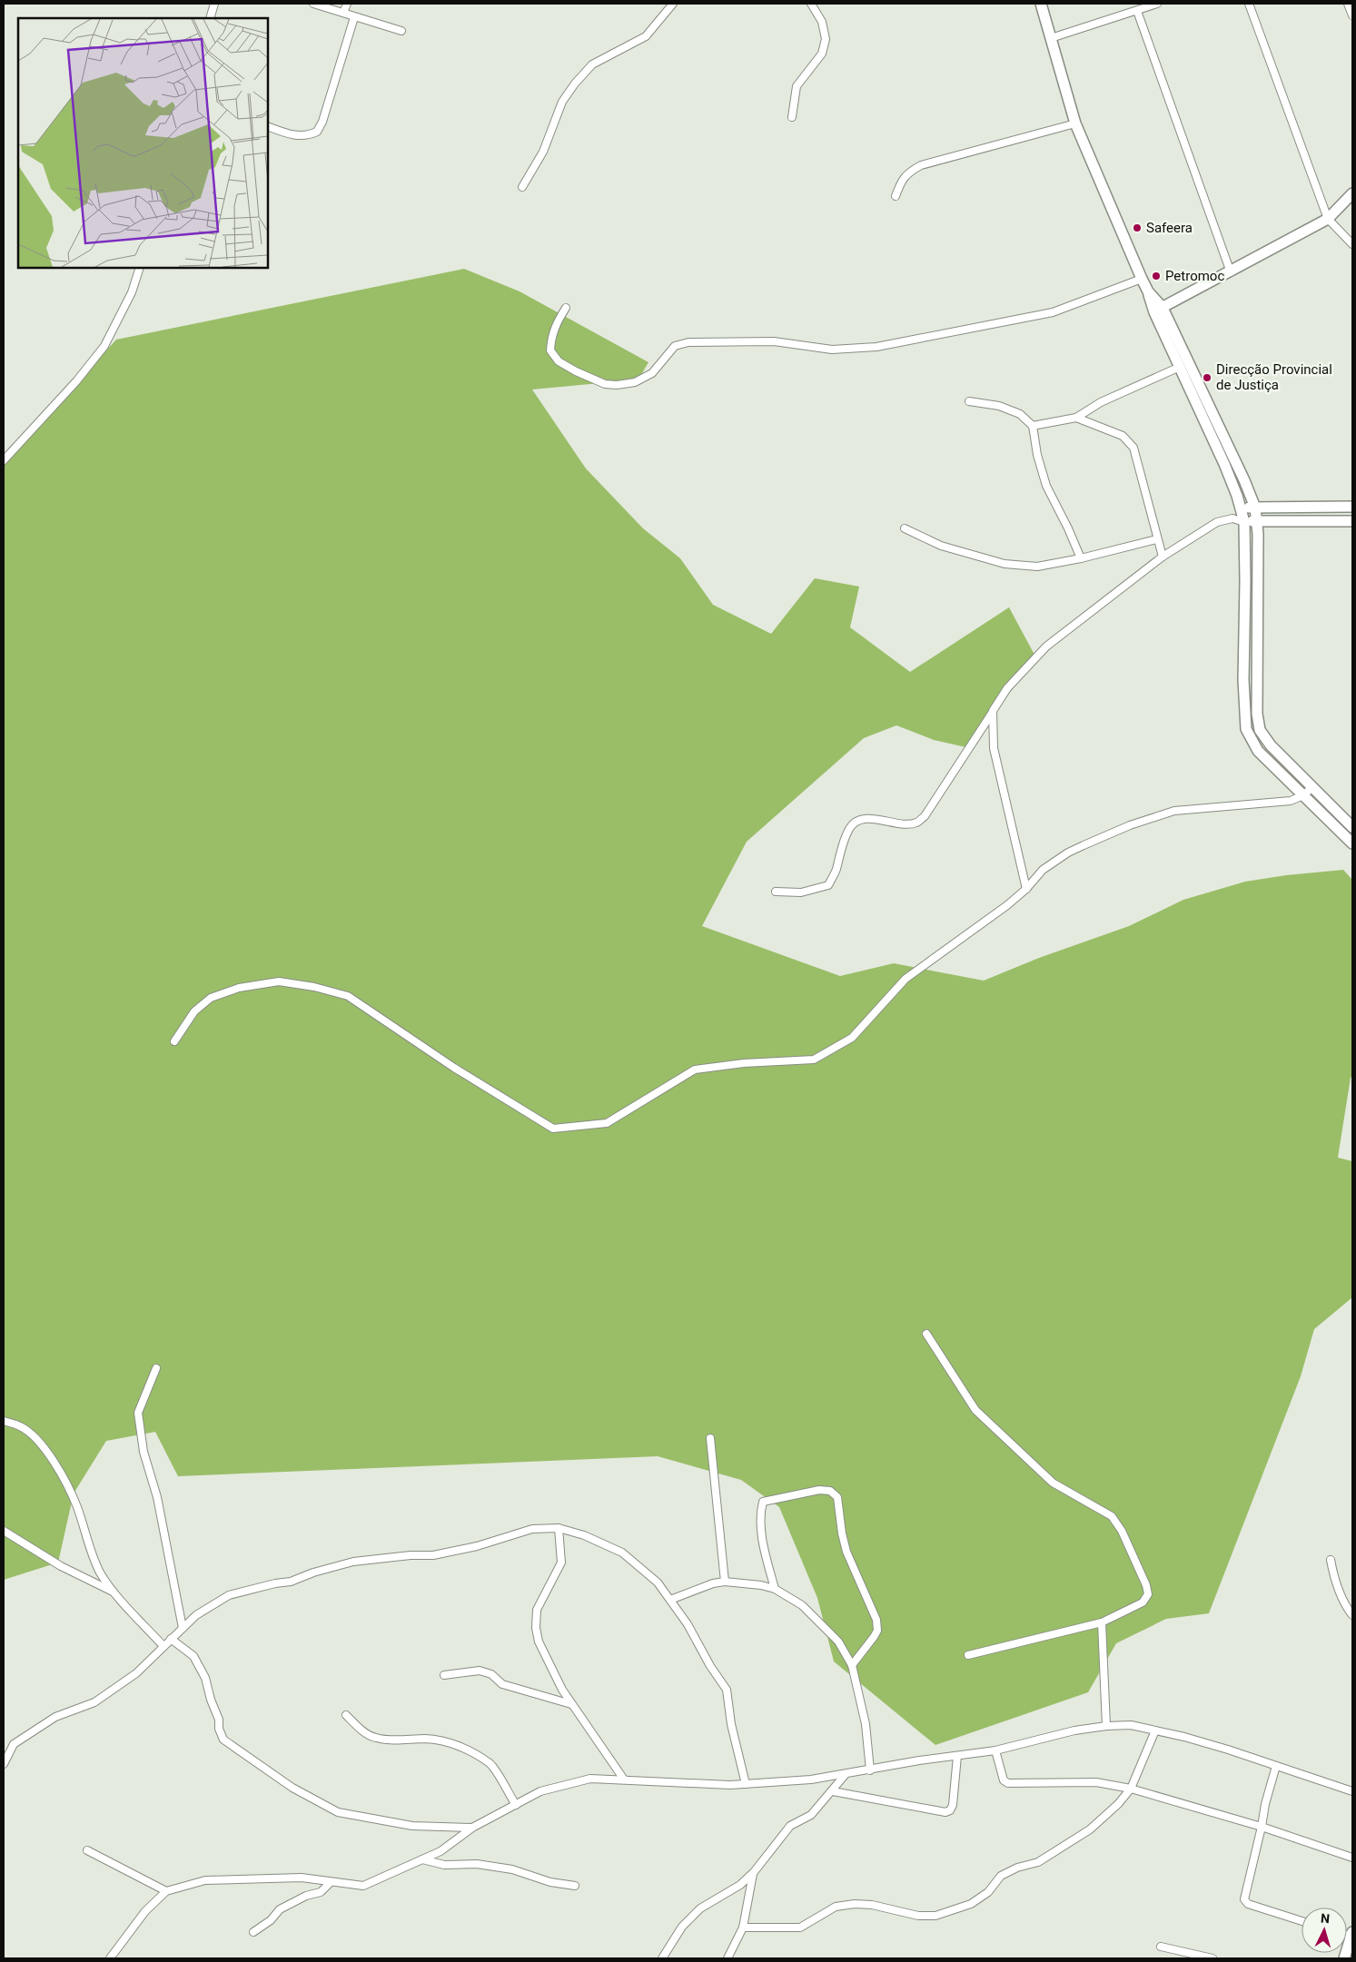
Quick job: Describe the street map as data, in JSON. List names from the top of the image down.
{
  "places": ["Safeera", "Petromoc", "Direcção Provincial de Justiça"],
  "north": "top"
}
